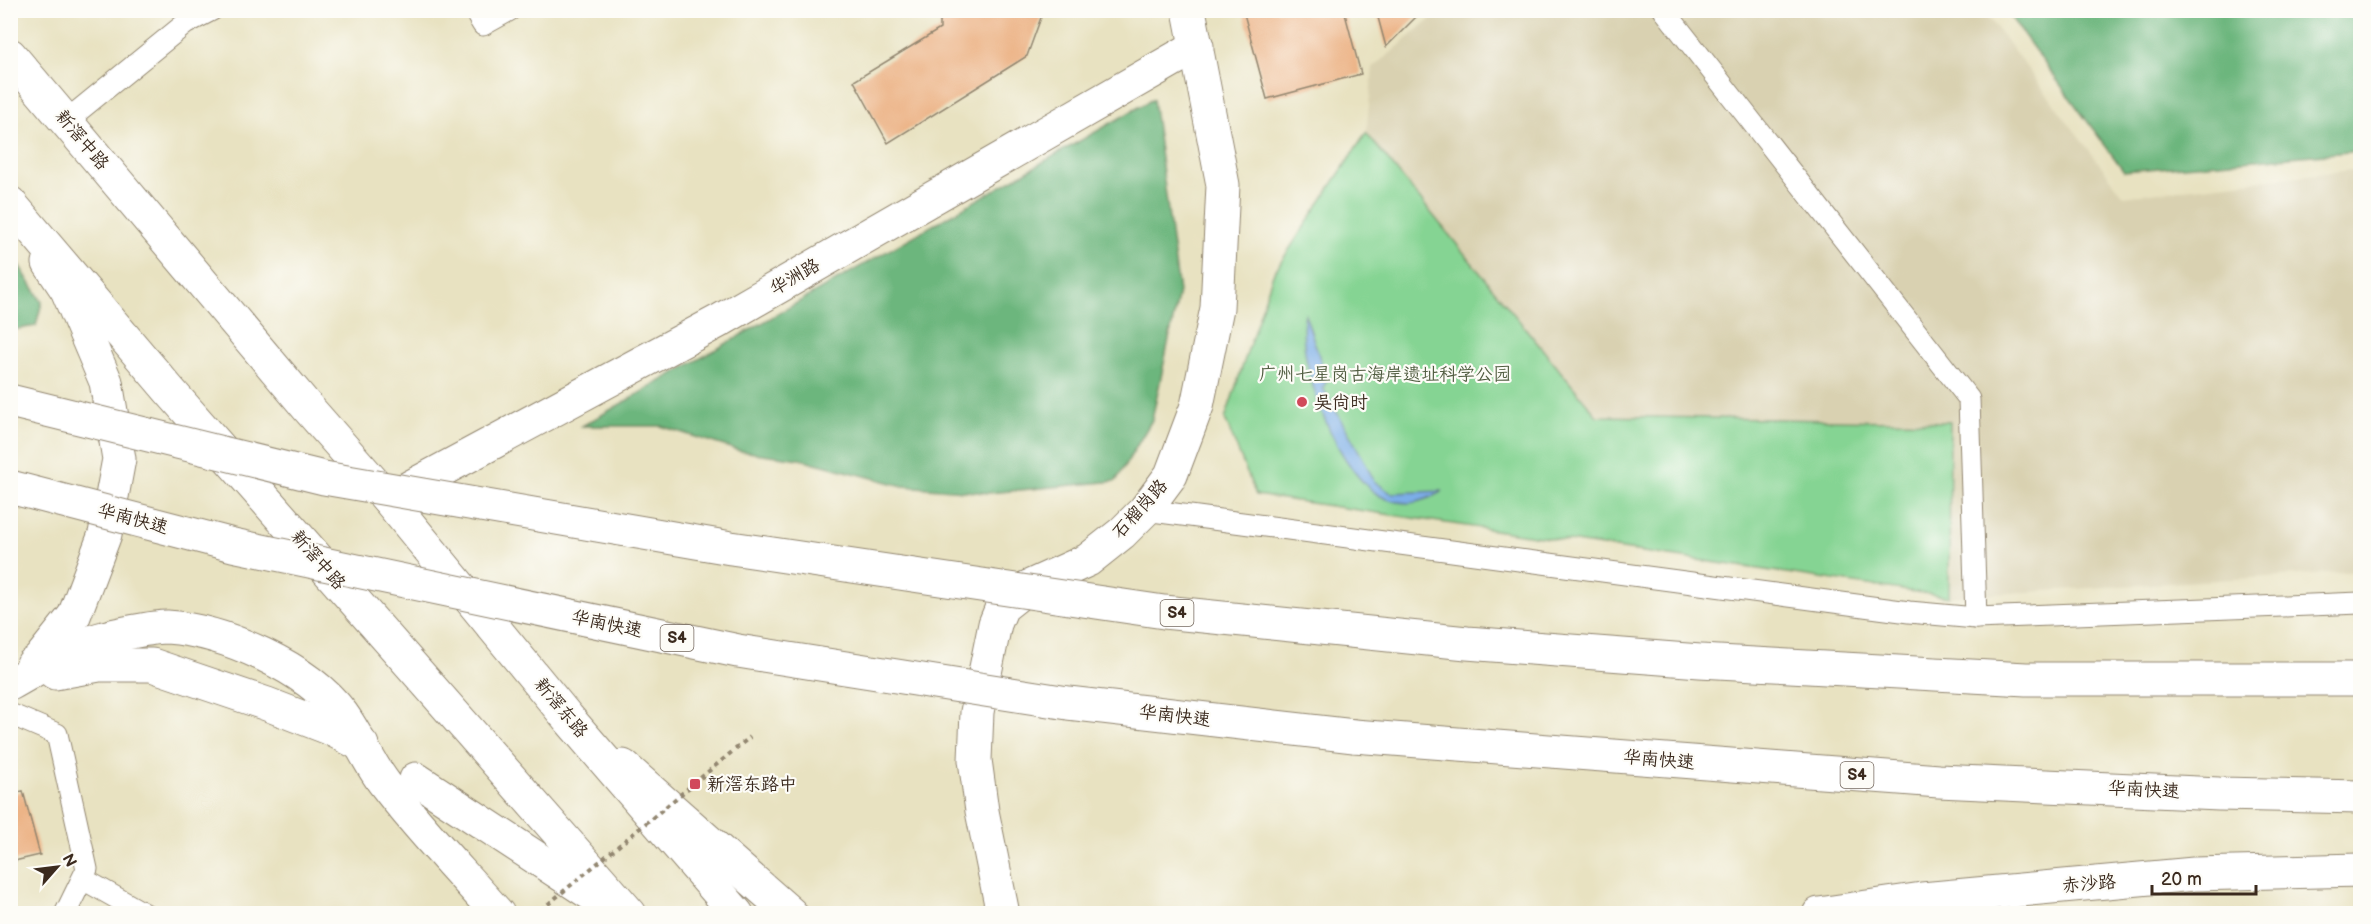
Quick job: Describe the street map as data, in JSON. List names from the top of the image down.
{
  "streets": {
    "main road": [
      "新滘中路",
      "华洲路",
      "石榴岗路",
      "华南快速",
      "S4",
      "新滘东路",
      "赤沙路"
    ]
  },
  "crossings": [
    ["新滘中路", "华洲路"],
    ["新滘中路", "新滘东路"],
    ["华洲路", "石榴岗路"],
    ["华洲路", "新滘东路"]
  ],
  "parks": ["广州七星岗古海岸遗址科学公园"],
  "places": {
    "other": ["吴尚时"],
    "transit": ["新滘东路中"]
  },
  "scale_bar": "20 m",
  "north": "top right"
}
